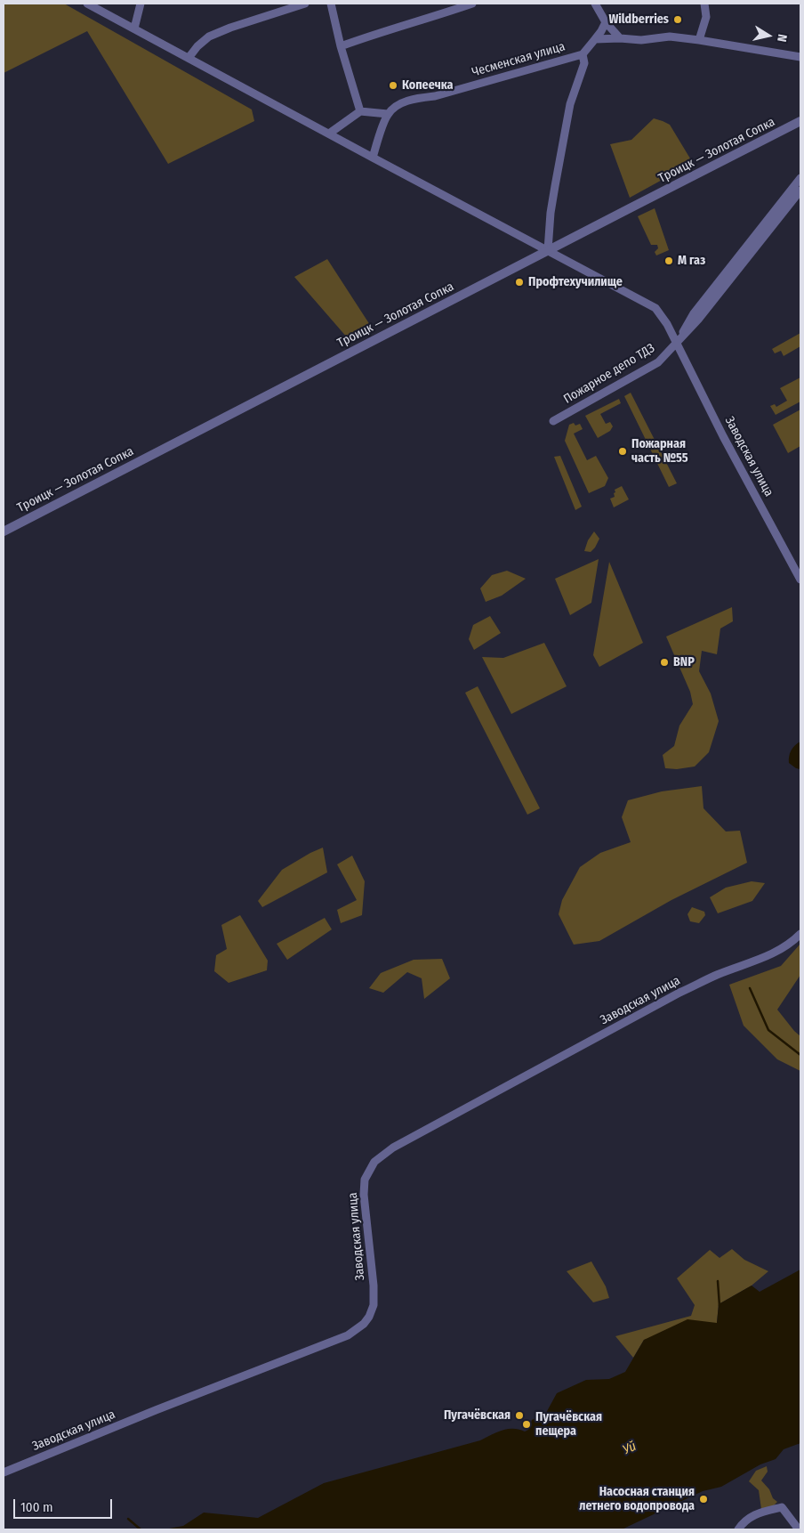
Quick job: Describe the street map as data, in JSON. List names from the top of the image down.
{
  "streets": {
    "street": [
      "Чесменская улица",
      "Троицк — Золотая Сопка",
      "Пожарное депо ТДЗ",
      "Заводская улица"
    ]
  },
  "crossings": [
    ["Троицк — Золотая Сопка", "Заводская улица"],
    ["Пожарное депо ТДЗ", "Заводская улица"]
  ],
  "water": ["Уй"],
  "places": [
    "Wildberries",
    "Копеечка",
    "М газ",
    "Профтехучилище",
    "Пожарная часть №55",
    "BNP",
    "Пугачёвская",
    "Пугачёвская пещера",
    "Насосная станция летнего водопровода"
  ],
  "scale_bar": "100 m",
  "north": "right"
}
